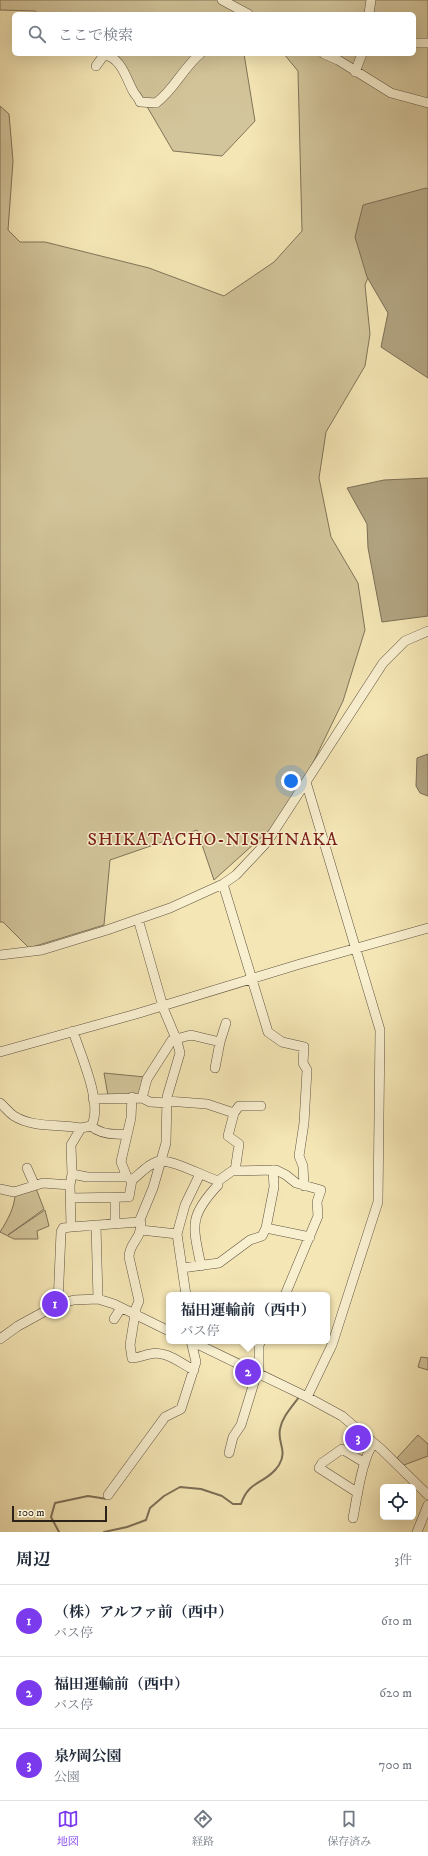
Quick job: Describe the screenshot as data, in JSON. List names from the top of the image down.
{
  "districts": ["SHIKATACHO-NISHINAKA"],
  "scale_bar": "100 m",
  "page": {
    "search": "ここで検索",
    "pins": ["1", "2", "3"],
    "popup": ["福田運輸前（西中）", "バス停"],
    "scale": "100 m",
    "heading": ["周辺", "3件"],
    "list": [
      {
        "mark": "1",
        "name": "（株）アルファ前（西中）",
        "note": "バス停",
        "value": "610 m"
      },
      {
        "mark": "2",
        "name": "福田運輸前（西中）",
        "note": "バス停",
        "value": "620 m"
      },
      {
        "mark": "3",
        "name": "泉ｹ岡公園",
        "note": "公園",
        "value": "700 m"
      }
    ],
    "nav": ["地図", "経路", "保存済み"]
  }
}
